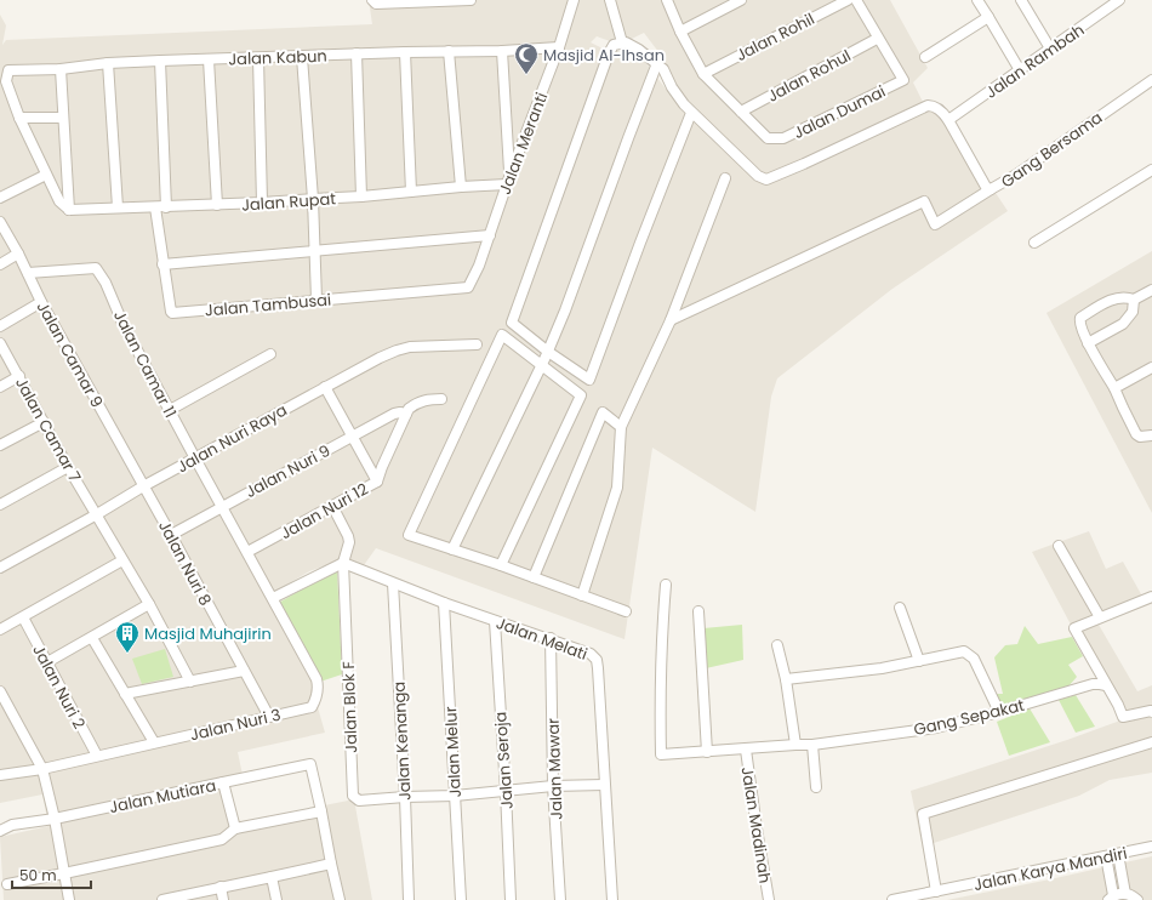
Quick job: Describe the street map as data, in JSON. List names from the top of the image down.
{
  "streets": {
    "street": [
      "Jalan Rohil",
      "Jalan Kabun",
      "Jalan Rambah",
      "Jalan Rohul",
      "Jalan Dumai",
      "Jalan Meranti",
      "Gang Bersama",
      "Jalan Rupat",
      "Jalan Tambusai",
      "Jalan Camar 9",
      "Jalan Camar 11",
      "Jalan Camar 7",
      "Jalan Nuri Raya",
      "Jalan Nuri 9",
      "Jalan Nuri 12",
      "Jalan Nuri 8",
      "Jalan Melati",
      "Jalan Nuri 2",
      "Jalan Blok F",
      "Gang Sepakat",
      "Jalan Nuri 3",
      "Jalan Kenanga",
      "Jalan Melur",
      "Jalan Seroja",
      "Jalan Mawar",
      "Jalan Mutiara",
      "Jalan Madinah",
      "Jalan Karya Mandiri"
    ]
  },
  "crossings": [
    ["Jalan Rohil", "Jalan Dumai"],
    ["Jalan Kabun", "Jalan Meranti"],
    ["Jalan Rambah", "Gang Bersama"],
    ["Jalan Rohul", "Jalan Dumai"],
    ["Jalan Meranti", "Jalan Rupat"],
    ["Jalan Meranti", "Jalan Tambusai"],
    ["Jalan Rupat", "Jalan Tambusai"],
    ["Jalan Camar 9", "Jalan Camar 11"],
    ["Jalan Camar 9", "Jalan Nuri Raya"],
    ["Jalan Camar 9", "Jalan Nuri 8"],
    ["Jalan Camar 11", "Jalan Nuri Raya"],
    ["Jalan Camar 11", "Jalan Nuri 9"],
    ["Jalan Camar 11", "Jalan Nuri 12"],
    ["Jalan Camar 11", "Jalan Nuri 3"],
    ["Jalan Camar 7", "Jalan Nuri Raya"],
    ["Jalan Nuri Raya", "Jalan Nuri 8"],
    ["Jalan Nuri 9", "Jalan Nuri 12"],
    ["Jalan Nuri 9", "Jalan Nuri 8"],
    ["Jalan Nuri 8", "Jalan Nuri 3"],
    ["Jalan Melati", "Jalan Blok F"],
    ["Jalan Melati", "Jalan Kenanga"],
    ["Jalan Melati", "Jalan Melur"],
    ["Jalan Melati", "Jalan Seroja"],
    ["Jalan Melati", "Jalan Mawar"],
    ["Jalan Nuri 2", "Jalan Nuri 3"],
    ["Jalan Blok F", "Jalan Kenanga"],
    ["Gang Sepakat", "Jalan Madinah"]
  ],
  "places": {
    "mosque": ["Masjid Al-Ihsan"],
    "building": ["Masjid Muhajirin"]
  },
  "scale_bar": "50 m"
}
